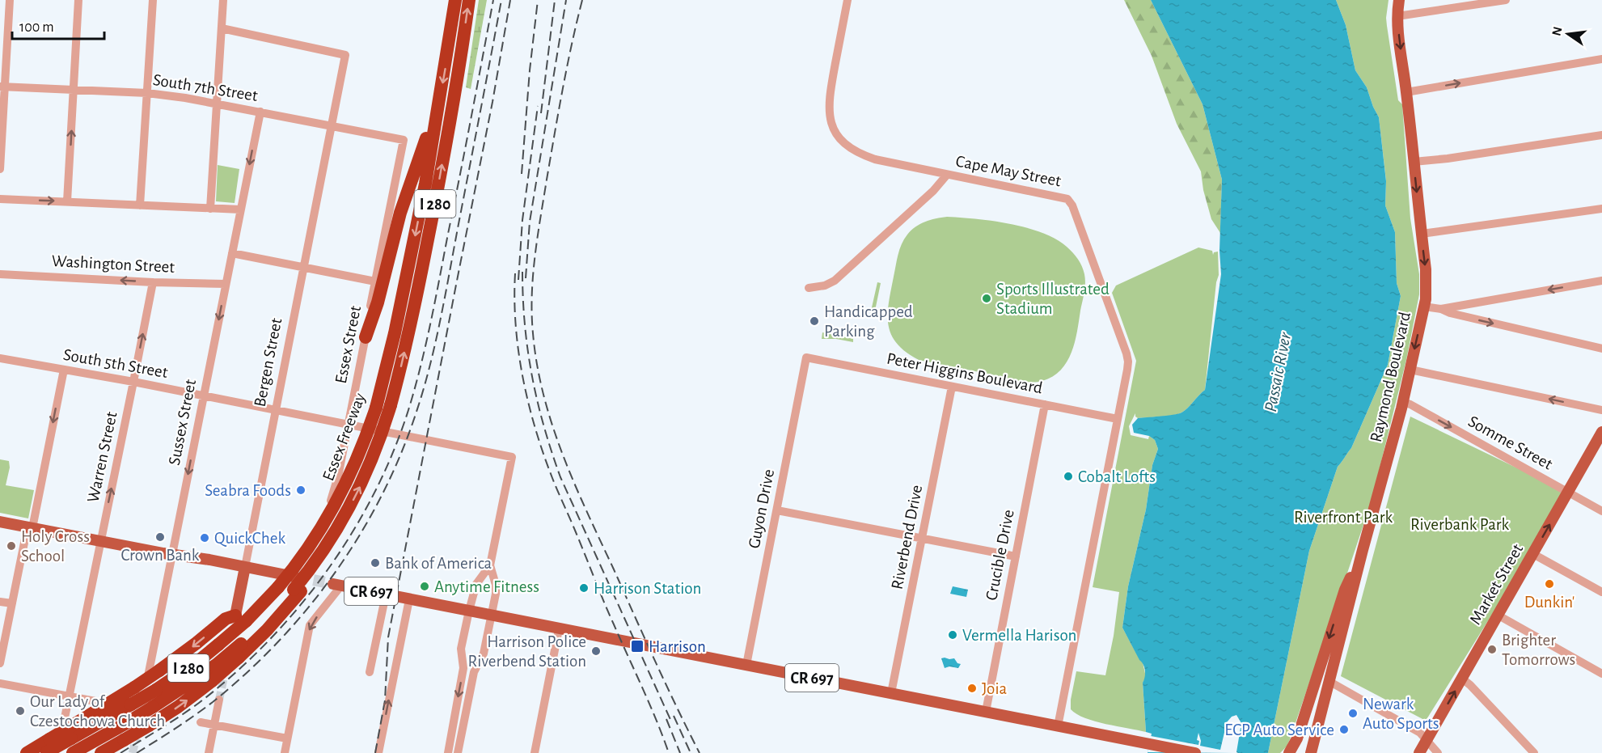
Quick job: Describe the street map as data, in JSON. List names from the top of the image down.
{
  "streets": {
    "highway": ["I 280", "Essex Freeway"],
    "main road": [
      "Bergen Street",
      "Raymond Boulevard",
      "Market Street",
      "CR 697"
    ],
    "street": [
      "South 7th Street",
      "Cape May Street",
      "Washington Street",
      "Essex Street",
      "South 5th Street",
      "Peter Higgins Boulevard",
      "Sussex Street",
      "Somme Street",
      "Warren Street",
      "Guyon Drive",
      "Riverbend Drive",
      "Crucible Drive"
    ]
  },
  "crossings": [
    ["South 7th Street", "Essex Street"],
    ["South 7th Street", "Bergen Street"],
    ["South 7th Street", "Sussex Street"],
    ["Cape May Street", "Peter Higgins Boulevard"],
    ["Cape May Street", "CR 697"],
    ["Washington Street", "Sussex Street"],
    ["Washington Street", "Warren Street"],
    ["Essex Street", "South 5th Street"],
    ["Essex Street", "Essex Freeway"],
    ["Bergen Street", "South 5th Street"],
    ["Bergen Street", "Essex Freeway"],
    ["South 5th Street", "Sussex Street"],
    ["South 5th Street", "Warren Street"],
    ["Peter Higgins Boulevard", "Guyon Drive"],
    ["Peter Higgins Boulevard", "Riverbend Drive"],
    ["Peter Higgins Boulevard", "Crucible Drive"],
    ["Raymond Boulevard", "Somme Street"],
    ["Somme Street", "Market Street"],
    ["Guyon Drive", "CR 697"],
    ["Riverbend Drive", "CR 697"],
    ["Crucible Drive", "CR 697"]
  ],
  "one_way": ["Raymond Boulevard", "Sussex Street", "Market Street"],
  "water": ["Passaic River"],
  "parks": ["Riverfront Park", "Riverbank Park"],
  "places": {
    "other": [
      "Sports Illustrated Stadium",
      "Handicapped Parking",
      "Cobalt Lofts",
      "Seabra Foods",
      "Crown Bank",
      "QuickChek",
      "Holy Cross School",
      "Bank of America",
      "Dunkin'",
      "Anytime Fitness",
      "Harrison Station",
      "Vermella Harison",
      "Brighter Tomorrows",
      "Harrison Police Riverbend Station",
      "Joia",
      "Our Lady of Czestochowa Church",
      "Newark Auto Sports",
      "ECP Auto Service"
    ],
    "transit": ["Harrison"]
  },
  "scale_bar": "100 m",
  "north": "left"
}
